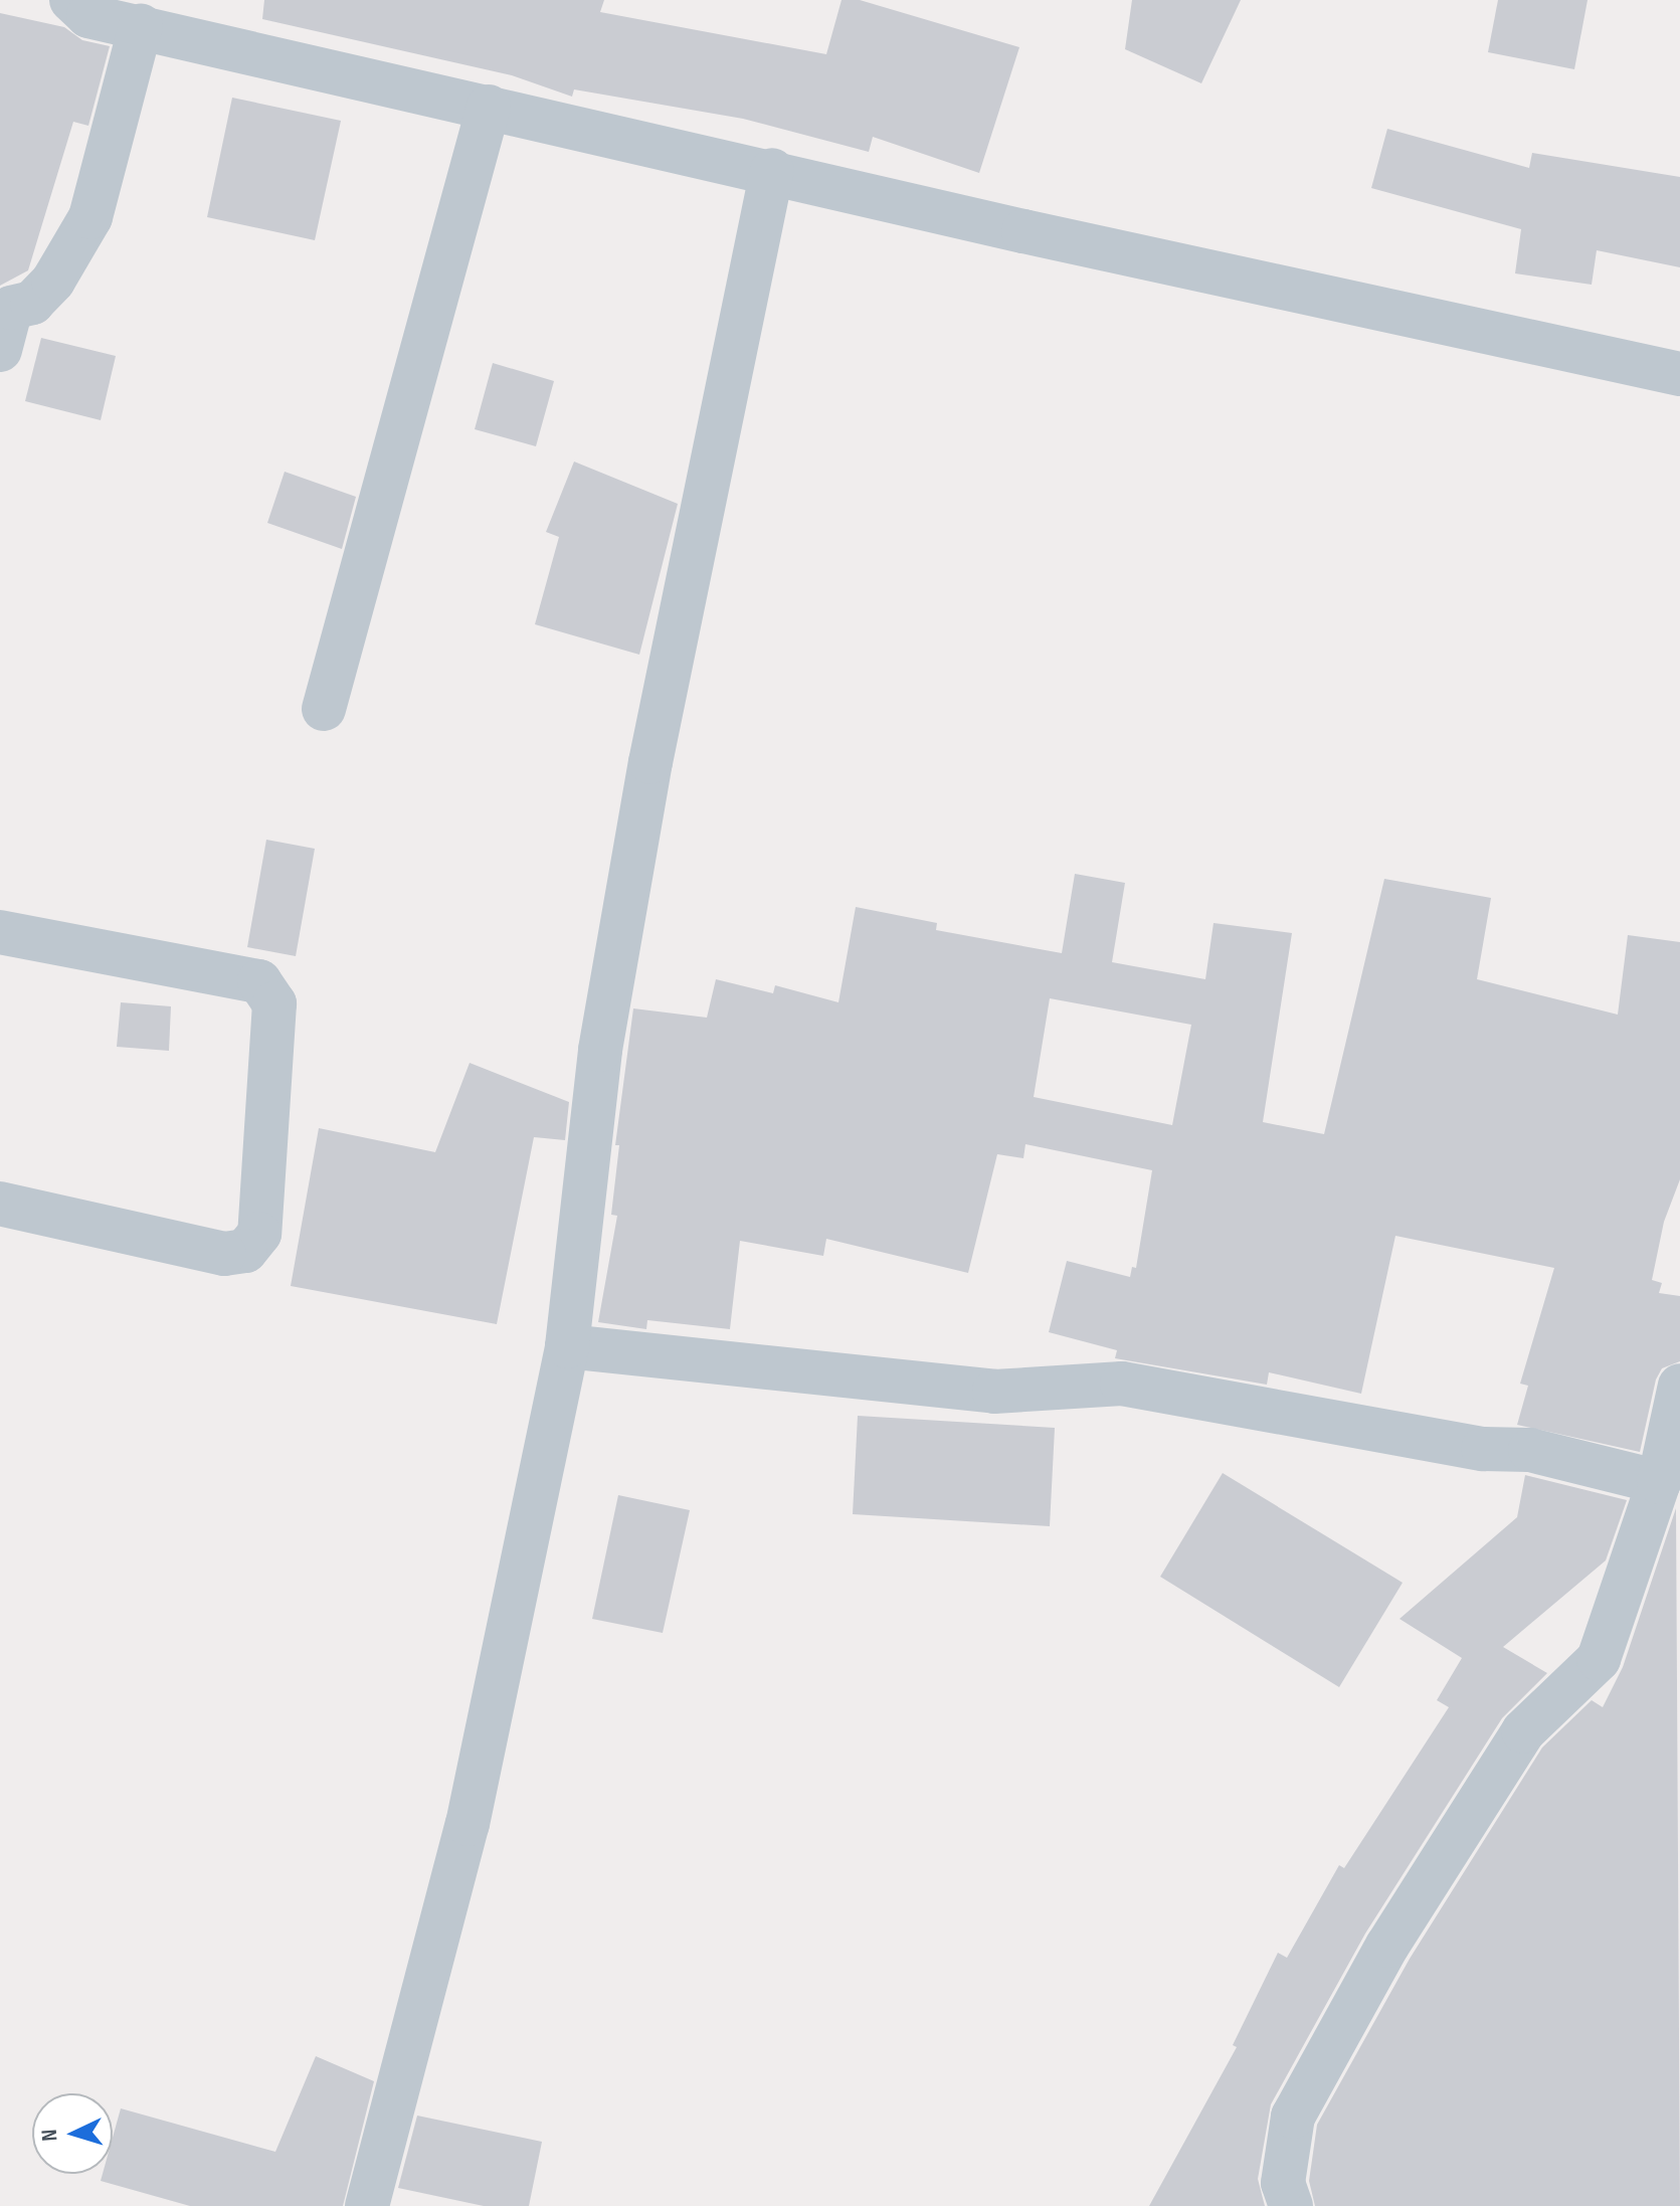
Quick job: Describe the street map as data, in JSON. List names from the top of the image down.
{
  "north": "left"
}
